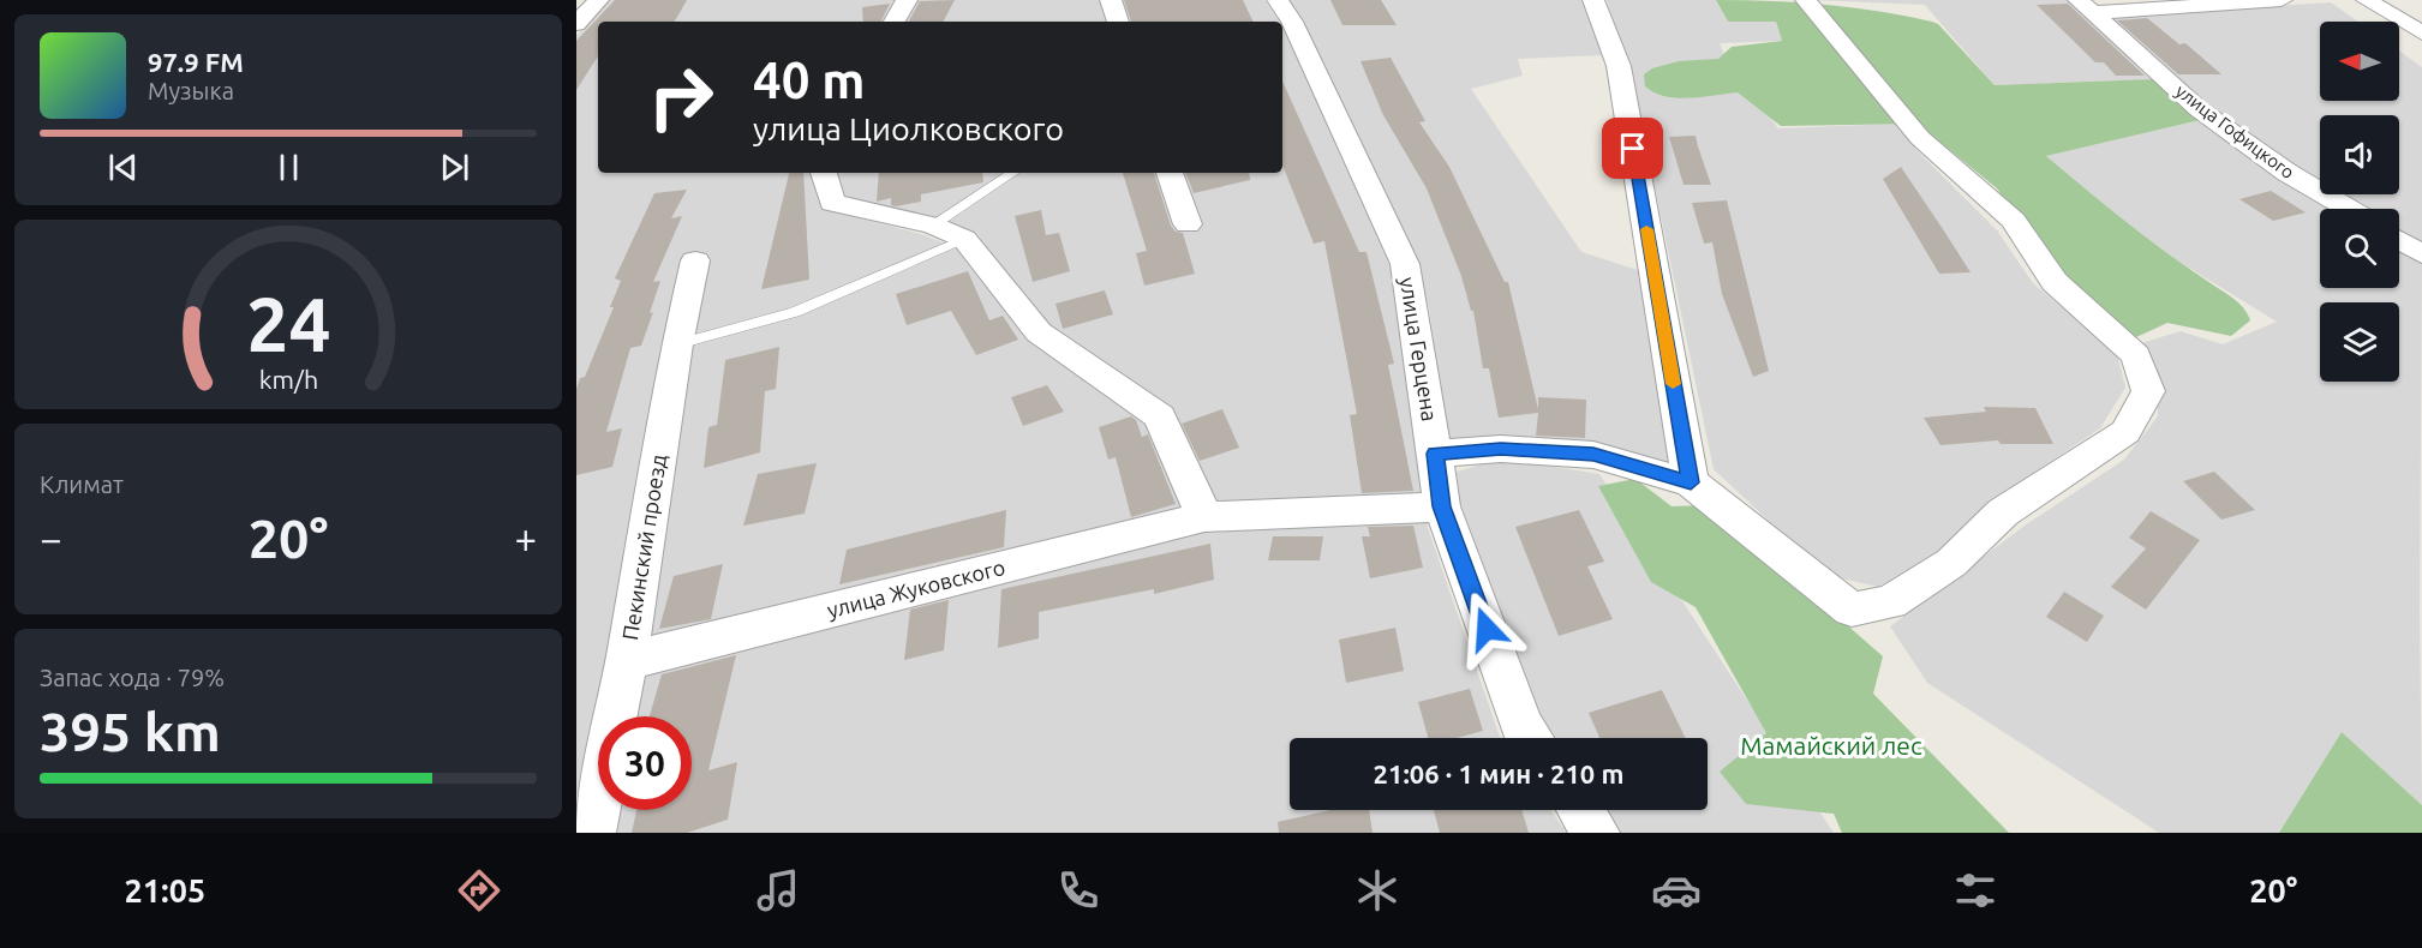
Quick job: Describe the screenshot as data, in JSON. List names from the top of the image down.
{
  "streets": {
    "street": [
      "улица Гофицкого",
      "улица Герцена",
      "Пекинский проезд",
      "улица Жуковского"
    ]
  },
  "crossings": [
    ["улица Герцена", "улица Жуковского"],
    ["Пекинский проезд", "улица Жуковского"]
  ],
  "parks": ["Мамайский лес"],
  "north": "left",
  "page": {
    "turn": ["40 m", "улица Циолковского"],
    "song": ["97.9 FM", "Музыка"],
    "tile": [
      "Климат",
      ["Запас хода · 79%", "395 km"]
    ],
    "heat": ["−", "20°", "+"],
    "limit": "30",
    "trip": "21:06 · 1 мин · 210 m",
    "tabs": ["21:05", "20°"],
    "gauge": ["24", "km/h"]
  }
}
